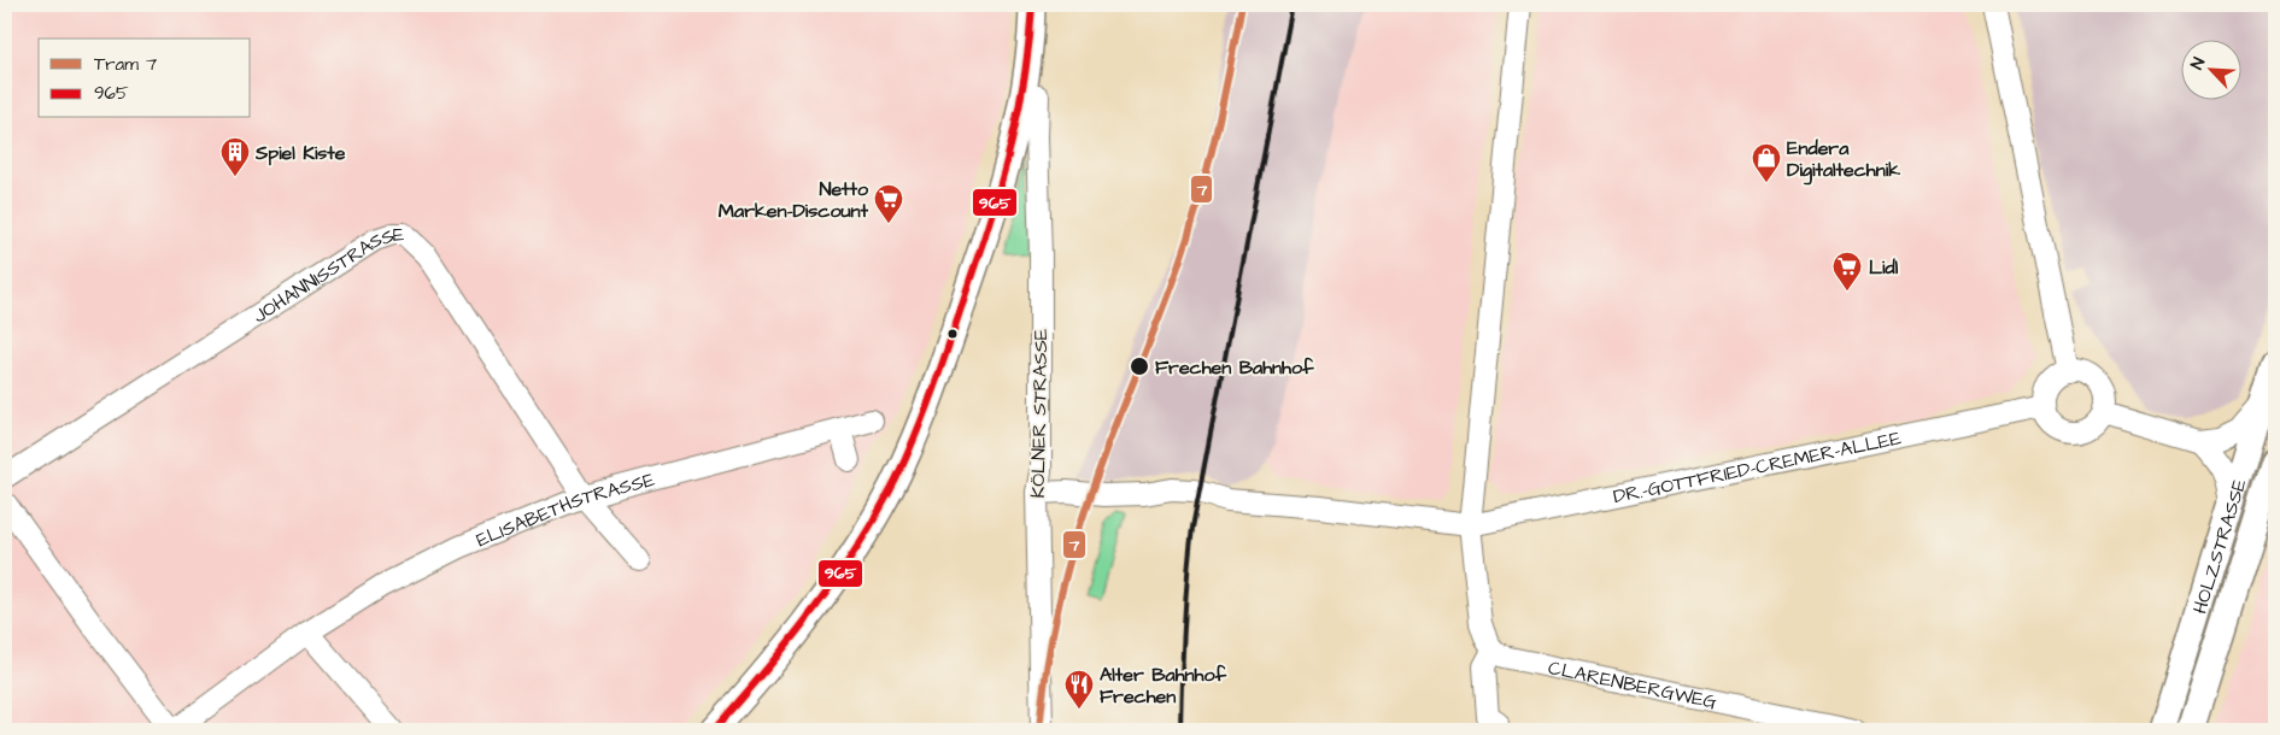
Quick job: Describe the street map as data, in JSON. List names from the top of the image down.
{
  "streets": {
    "main road": ["HOLZSTRASSE"],
    "street": [
      "JOHANNISSTRASSE",
      "KÖLNER STRASSE",
      "DR.-GOTTFRIED-CREMER-ALLEE",
      "ELISABETHSTRASSE",
      "CLARENBERGWEG"
    ]
  },
  "crossings": [
    ["JOHANNISSTRASSE", "ELISABETHSTRASSE"],
    ["KÖLNER STRASSE", "DR.-GOTTFRIED-CREMER-ALLEE"]
  ],
  "places": {
    "building": ["Spiel Kiste"],
    "shop": ["Endera Digitaltechnik"],
    "supermarket": ["Netto Marken-Discount", "Lidl"],
    "other": ["Frechen Bahnhof"],
    "restaurant": ["Alter Bahnhof Frechen"]
  },
  "lines": ["tram line 7", "transit line 965"],
  "legend": ["Tram 7", "965"],
  "north": "top left"
}
